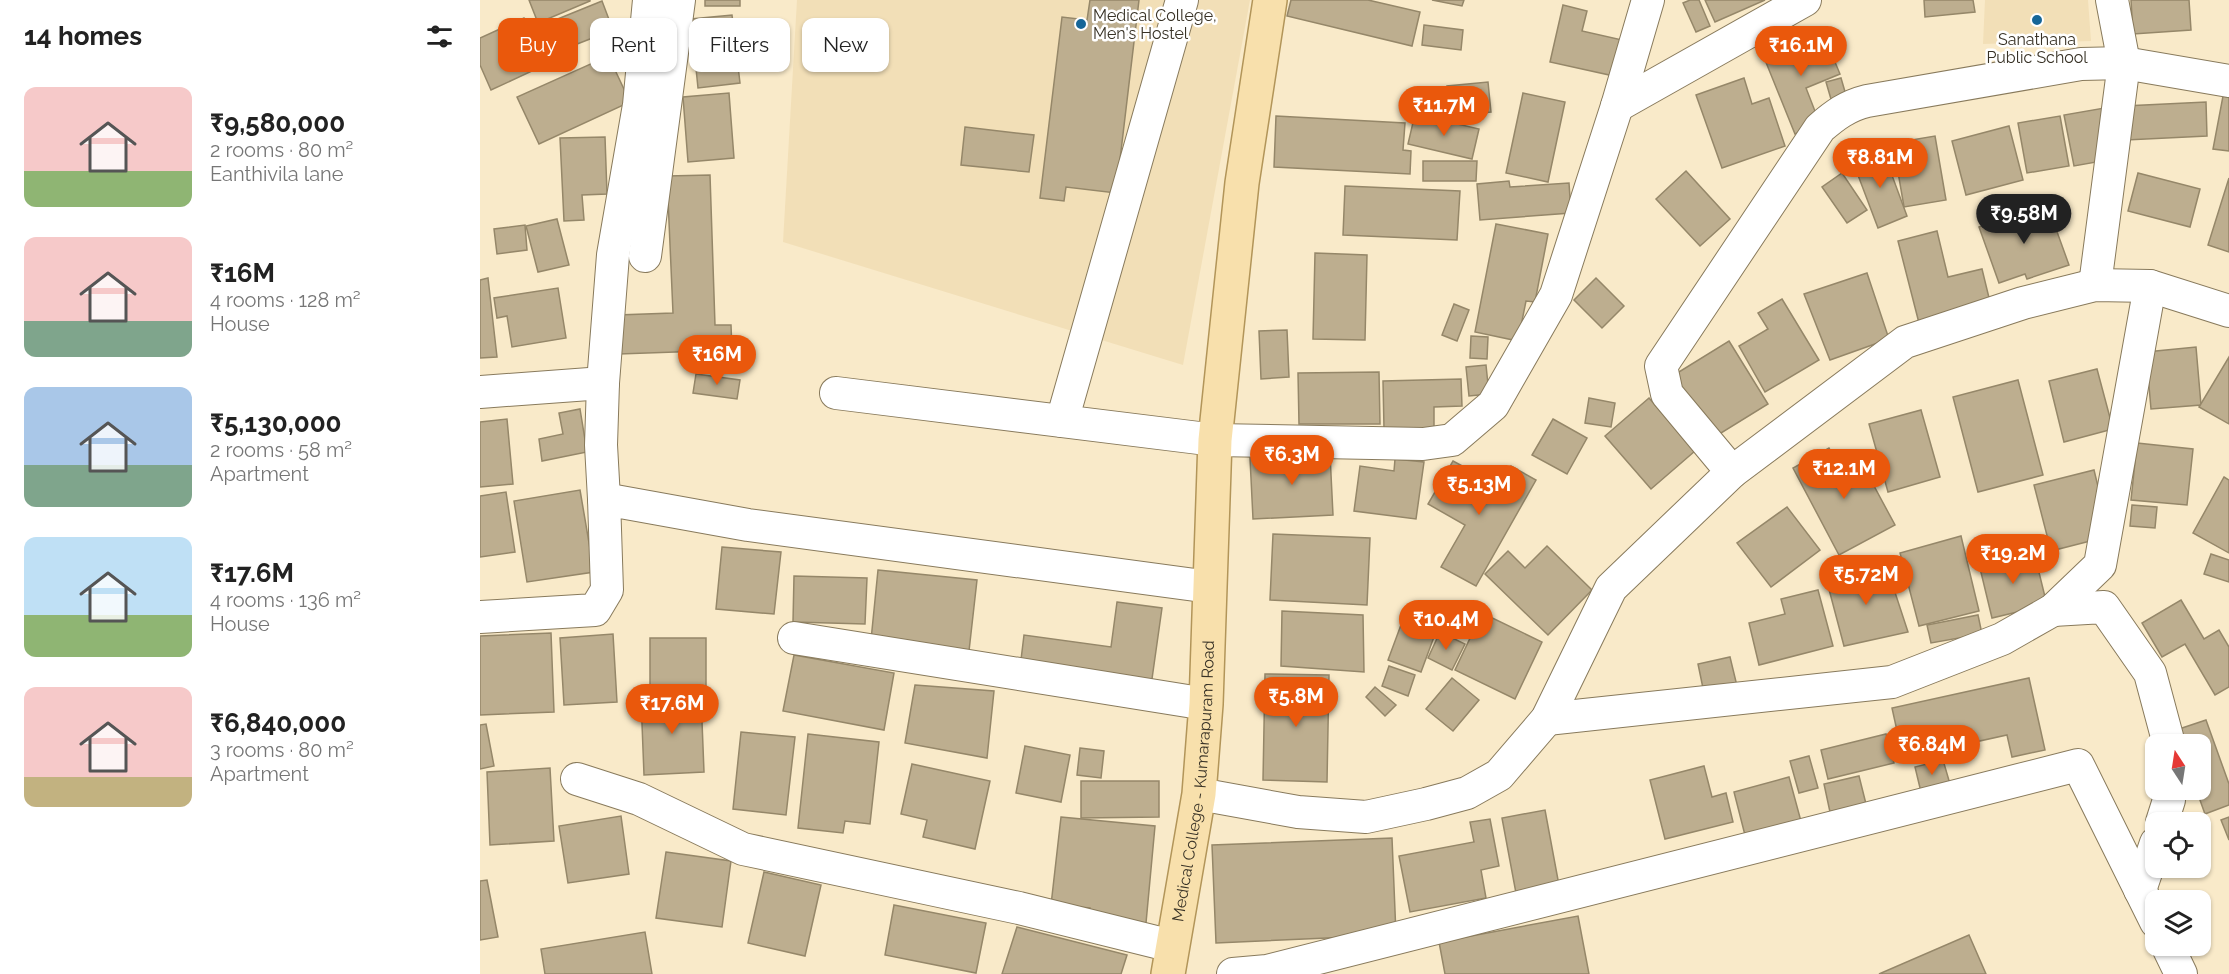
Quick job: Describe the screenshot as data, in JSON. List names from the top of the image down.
{
  "streets": {
    "main road": ["Medical College - Kumarapuram Road"]
  },
  "places": ["Sanathana Public School", "Medical College, Men's Hostel"],
  "north": "top",
  "page": {
    "heading": "14 homes",
    "chip": [
      "Buy",
      "Rent",
      "Filters",
      "New"
    ],
    "price": [
      "₹16.1M",
      "₹11.7M",
      "₹8.81M",
      "₹9.58M",
      "₹16M",
      "₹6.3M",
      "₹12.1M",
      "₹5.13M",
      "₹19.2M",
      "₹5.72M",
      "₹10.4M",
      "₹5.8M",
      "₹17.6M",
      "₹6.84M"
    ],
    "list": [
      {
        "name": "₹9,580,000",
        "note": "2 rooms · 80 m² · Eanthivila lane"
      },
      {
        "name": "₹16M",
        "note": "4 rooms · 128 m² · House"
      },
      {
        "name": "₹5,130,000",
        "note": "2 rooms · 58 m² · Apartment"
      },
      {
        "name": "₹17.6M",
        "note": "4 rooms · 136 m² · House"
      },
      {
        "name": "₹6,840,000",
        "note": "3 rooms · 80 m² · Apartment"
      }
    ]
  }
}
